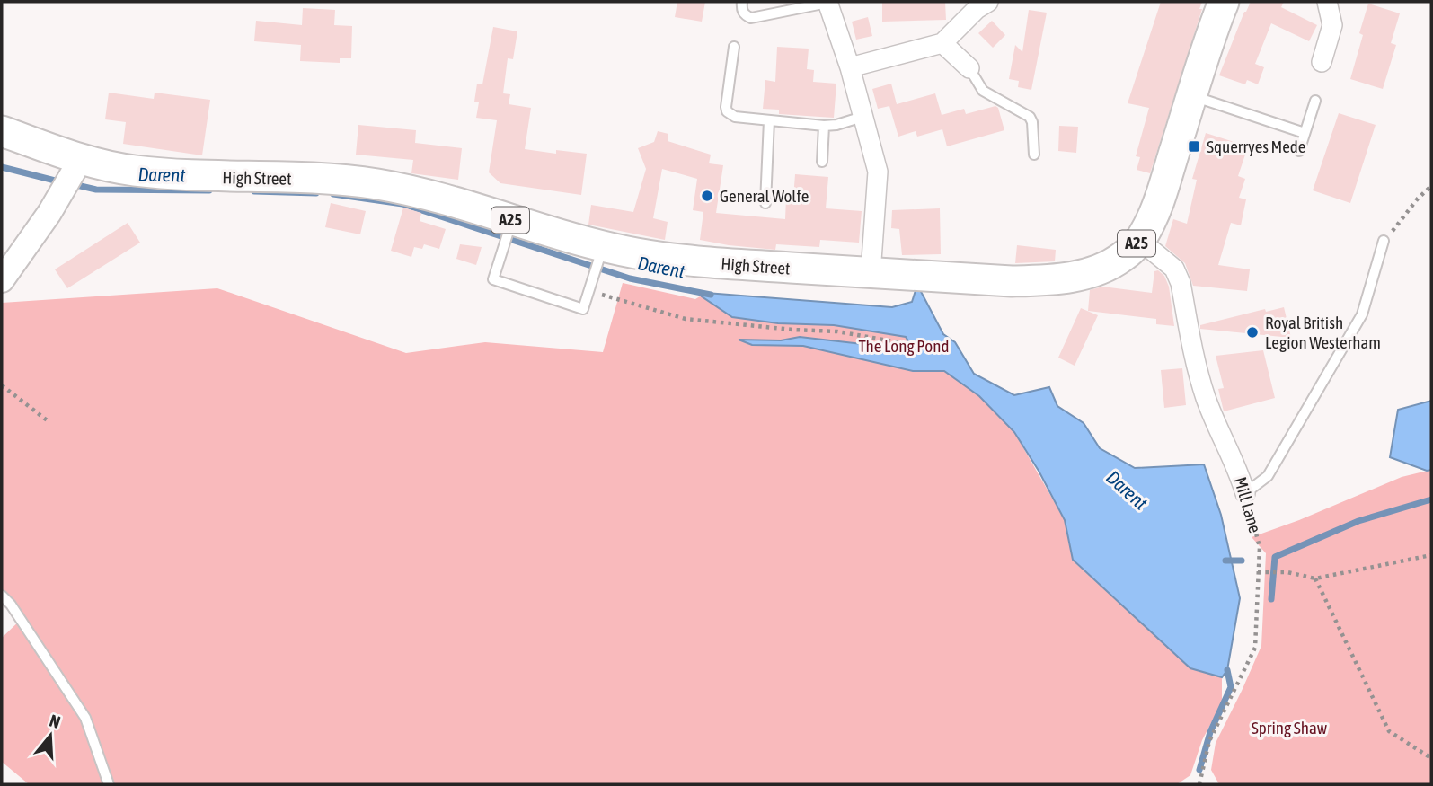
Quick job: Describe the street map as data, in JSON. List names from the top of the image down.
{
  "streets": {
    "main road": ["High Street", "A25"],
    "street": ["Mill Lane"]
  },
  "crossings": [
    ["High Street", "A25"],
    ["High Street", "Mill Lane"]
  ],
  "water": ["Darent"],
  "parks": ["The Long Pond", "Spring Shaw"],
  "places": {
    "transit": ["Squerryes Mede"],
    "other": ["General Wolfe", "Royal British Legion Westerham"]
  },
  "north": "top"
}
